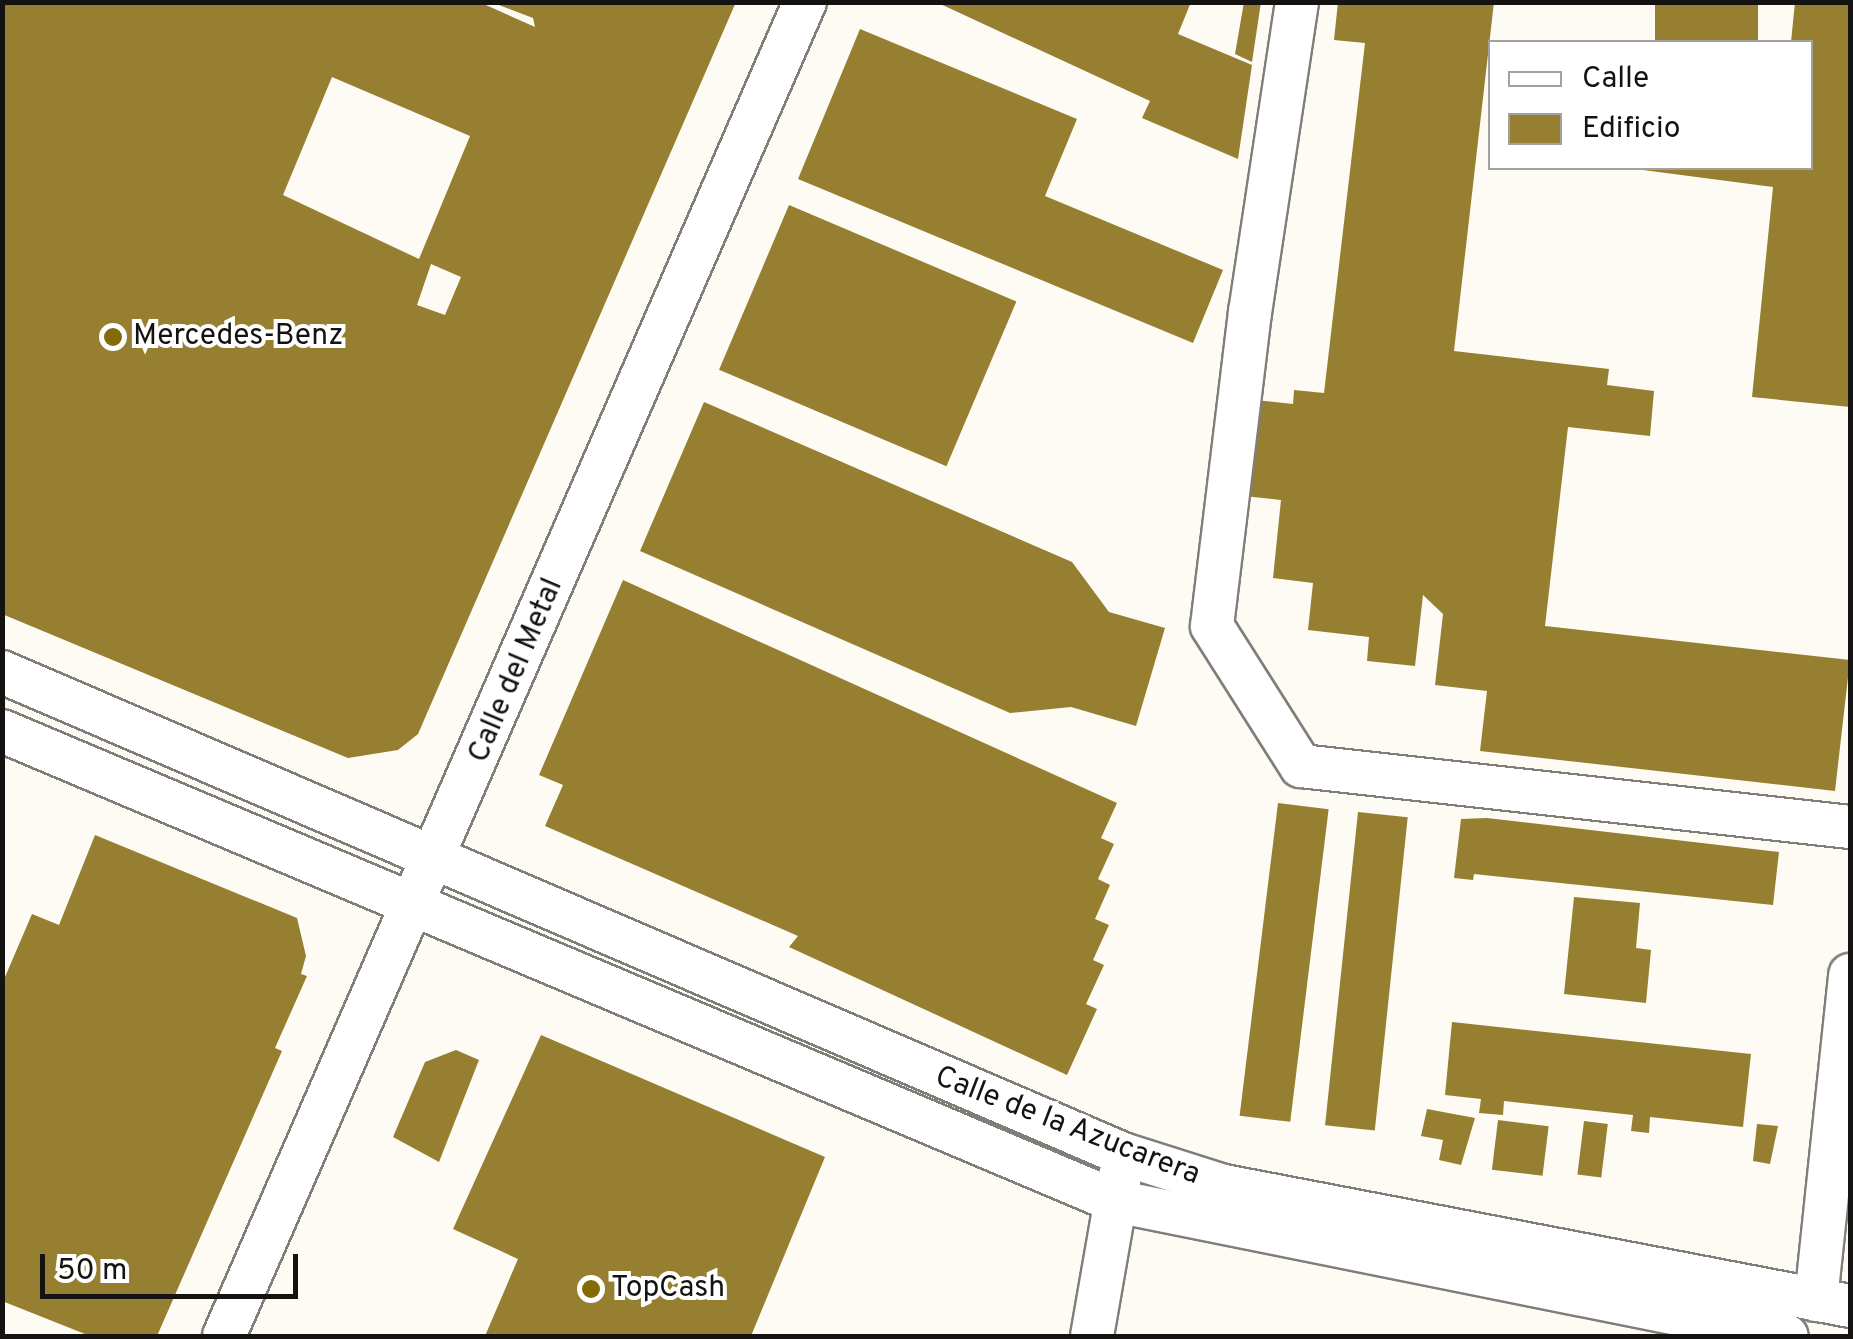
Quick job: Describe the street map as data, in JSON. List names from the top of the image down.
{
  "streets": {
    "street": ["Calle del Metal", "Calle de la Azucarera"]
  },
  "crossings": [
    ["Calle del Metal", "Calle de la Azucarera"]
  ],
  "places": ["Mercedes-Benz", "TopCash"],
  "legend": ["Calle", "Edificio"],
  "scale_bar": "50 m"
}
